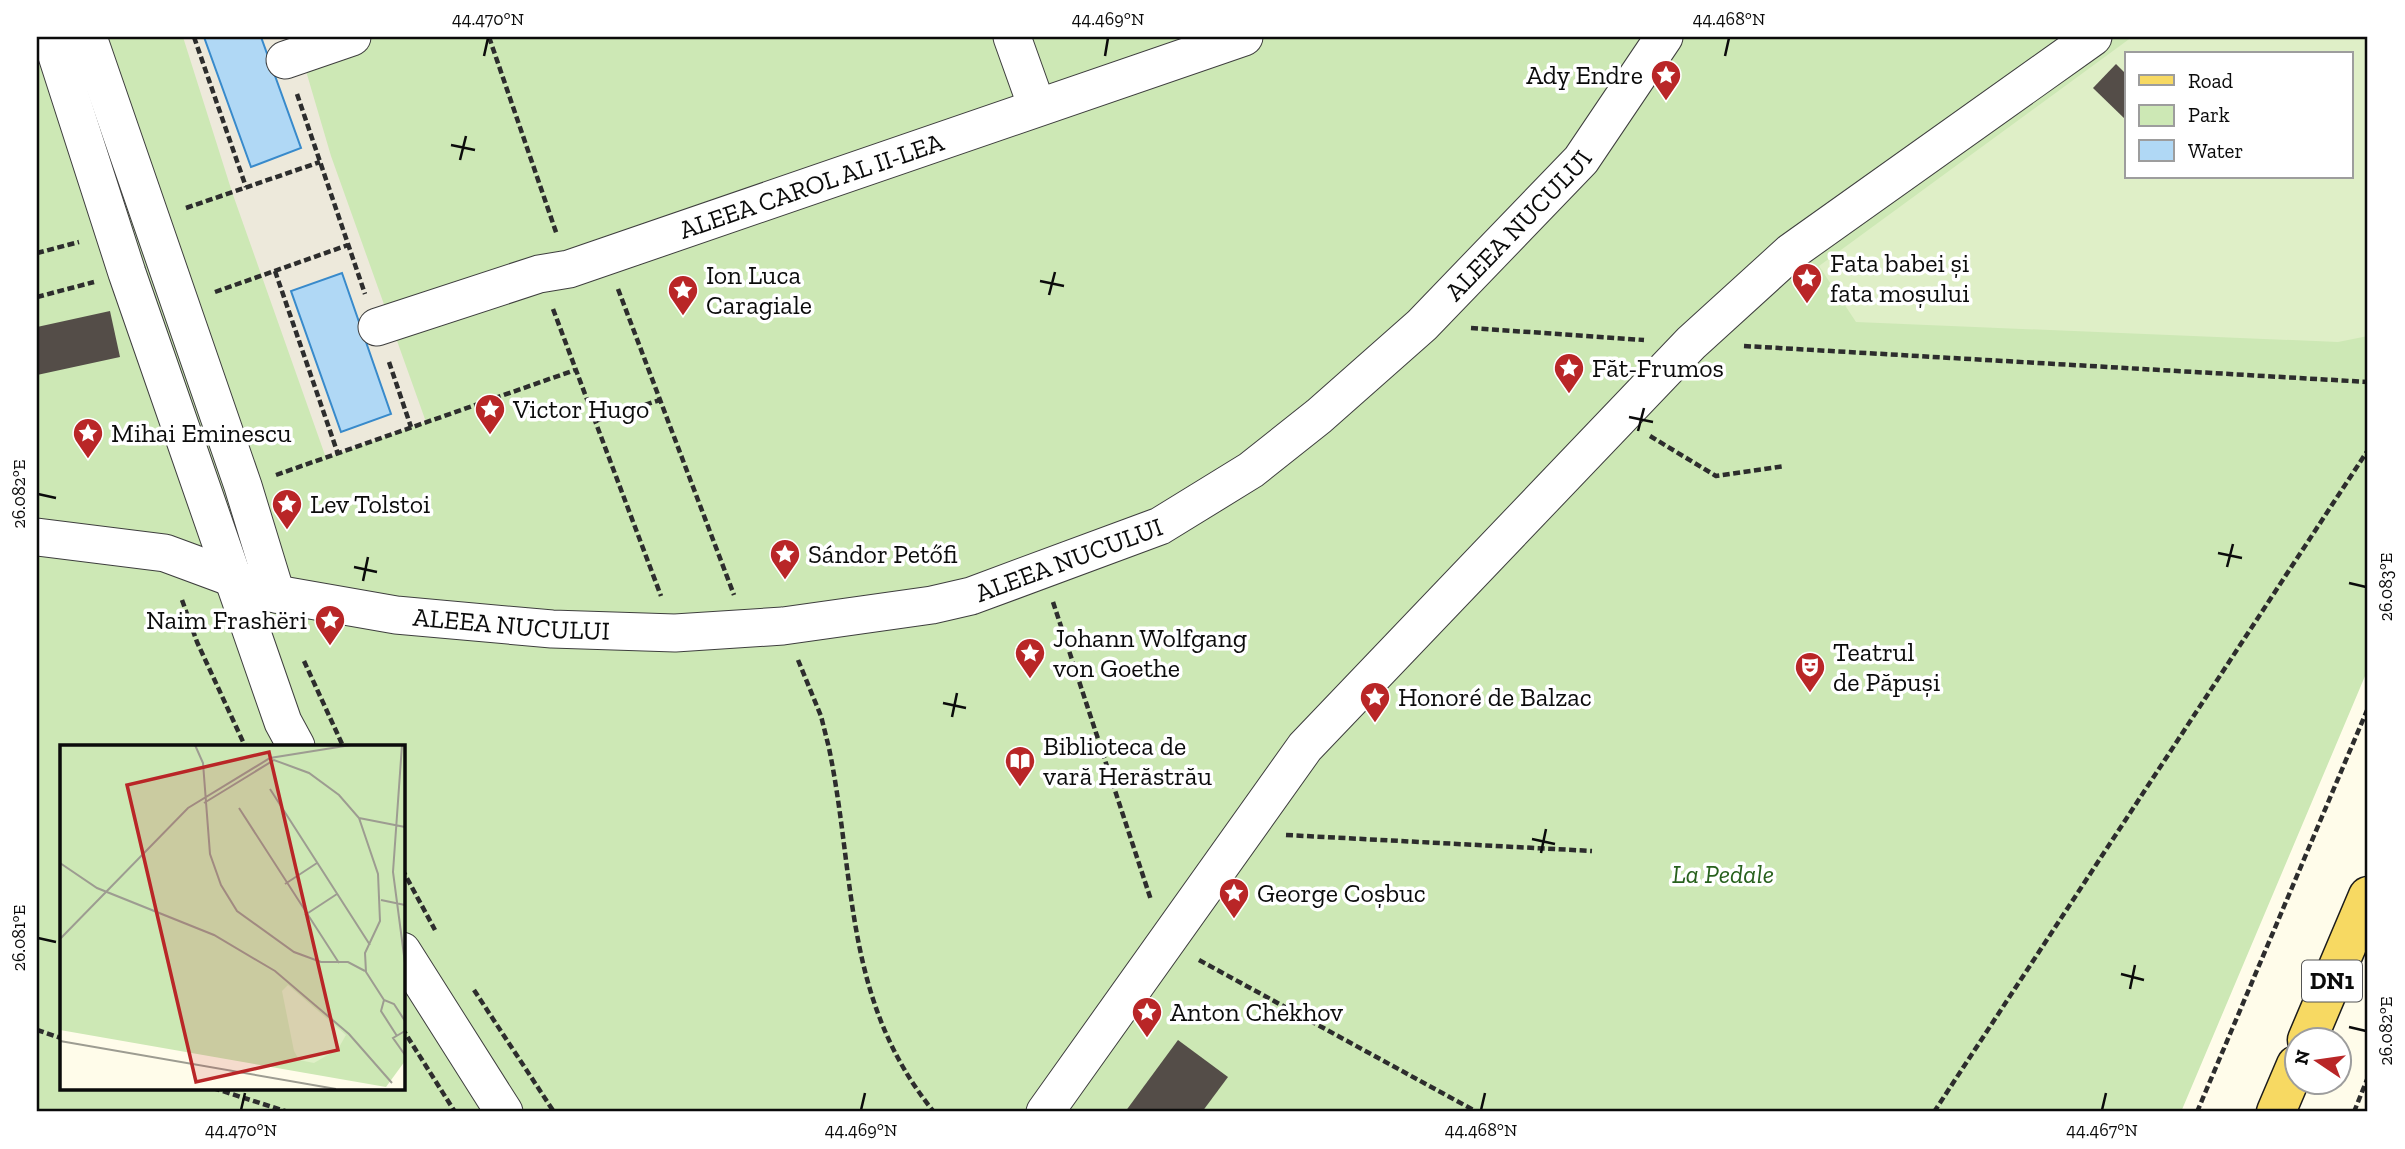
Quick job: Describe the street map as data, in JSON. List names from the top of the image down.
{
  "streets": {
    "main road": ["DN1"],
    "street": ["ALEEA CAROL AL II-LEA", "ALEEA NUCULUI"]
  },
  "parks": ["La Pedale"],
  "places": {
    "place": [
      "Ady Endre",
      "Fata babei și fata moșului",
      "Ion Luca Caragiale",
      "Făt-Frumos",
      "Victor Hugo",
      "Mihai Eminescu",
      "Lev Tolstoi",
      "Sándor Petőfi",
      "Naim Frashëri",
      "Johann Wolfgang von Goethe",
      "Honoré de Balzac",
      "George Coșbuc",
      "Anton Chekhov"
    ],
    "theatre": ["Teatrul de Păpuși"],
    "library": ["Biblioteca de vară Herăstrău"]
  },
  "legend": ["Road", "Park", "Water"],
  "north": "left",
  "coordinates": [
    "44.470°N",
    "44.469°N",
    "44.468°N",
    "26.082°E",
    "26.083°E",
    "26.081°E",
    "44.467°N"
  ]
}
